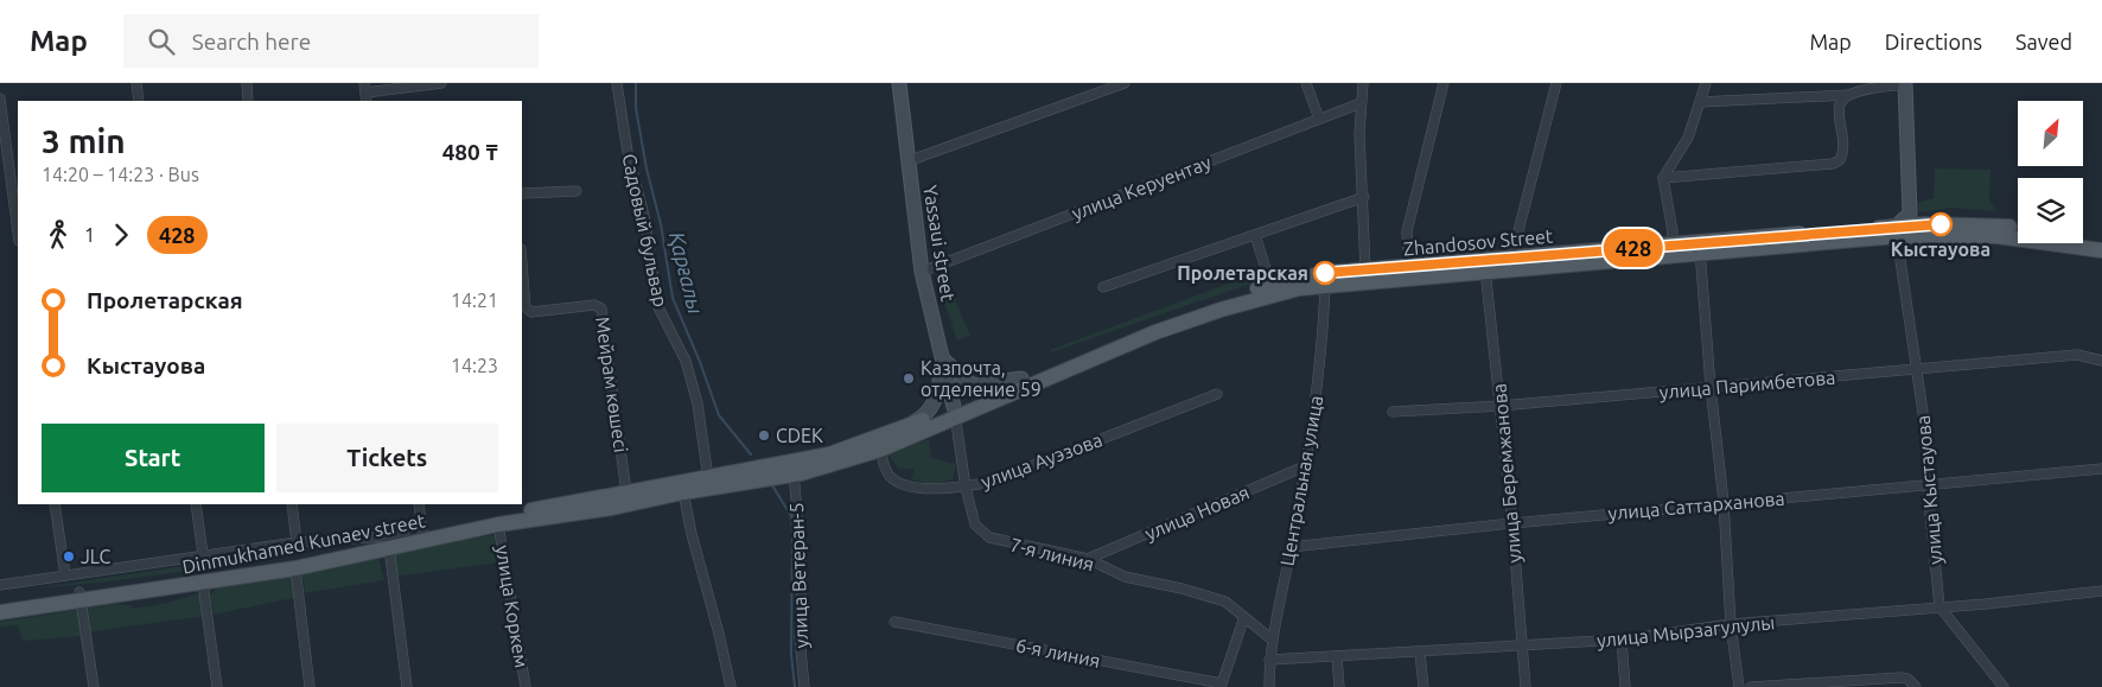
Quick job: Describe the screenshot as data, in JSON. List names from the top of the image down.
{
  "streets": {
    "main road": ["Zhandosov Street", "Yassaui street", "Dinmukhamed Kunaev street"],
    "street": [
      "улица Керуентау",
      "Садовый бульвар",
      "Мейрам көшесі",
      "улица Паримбетова",
      "улица Ауэзова",
      "улица Беремжанова",
      "Центральная улица",
      "улица Кыстауова",
      "улица Саттарханова",
      "улица Новая",
      "7-я линия",
      "улица Ветеран-5",
      "улица Коркем",
      "улица Мырзагулулы",
      "6-я линия"
    ]
  },
  "crossings": [
    ["улица Керуентау", "Yassaui street"],
    ["Садовый бульвар", "Dinmukhamed Kunaev street"],
    ["Zhandosov Street", "Yassaui street"],
    ["Zhandosov Street", "улица Беремжанова"],
    ["Zhandosov Street", "Центральная улица"],
    ["Zhandosov Street", "улица Кыстауова"],
    ["Zhandosov Street", "Dinmukhamed Kunaev street"],
    ["Zhandosov Street", "7-я линия"],
    ["Yassaui street", "Dinmukhamed Kunaev street"],
    ["Yassaui street", "7-я линия"],
    ["Мейрам көшесі", "Dinmukhamed Kunaev street"],
    ["улица Паримбетова", "улица Беремжанова"],
    ["улица Паримбетова", "улица Кыстауова"],
    ["улица Ауэзова", "Dinmukhamed Kunaev street"],
    ["улица Ауэзова", "7-я линия"],
    ["улица Беремжанова", "улица Саттарханова"],
    ["улица Беремжанова", "улица Мырзагулулы"],
    ["Центральная улица", "улица Саттарханова"],
    ["Центральная улица", "улица Новая"],
    ["Центральная улица", "7-я линия"],
    ["Центральная улица", "улица Мырзагулулы"],
    ["улица Кыстауова", "улица Саттарханова"],
    ["улица Кыстауова", "улица Мырзагулулы"],
    ["улица Новая", "7-я линия"],
    ["Dinmukhamed Kunaev street", "7-я линия"],
    ["Dinmukhamed Kunaev street", "улица Ветеран-5"],
    ["Dinmukhamed Kunaev street", "улица Коркем"]
  ],
  "water": ["Қарғалы"],
  "places": [
    "Кыстауова",
    "Пролетарская",
    "Казпочта, отделение 59",
    "CDEK",
    "JLC"
  ],
  "lines": ["bus line 428"],
  "north": "top right",
  "page": {
    "header": "Map",
    "search": "Search here",
    "nav": ["Map", "Directions", "Saved"],
    "on_map": "428",
    "heading": ["3 min", "14:20 – 14:23 · Bus", "480 ₸"],
    "legs": ["1", "428"],
    "list": [
      {
        "name": "Пролетарская",
        "value": "14:21"
      },
      {
        "name": "Кыстауова",
        "value": "14:23"
      }
    ],
    "buttons": ["Start", "Tickets"]
  }
}
